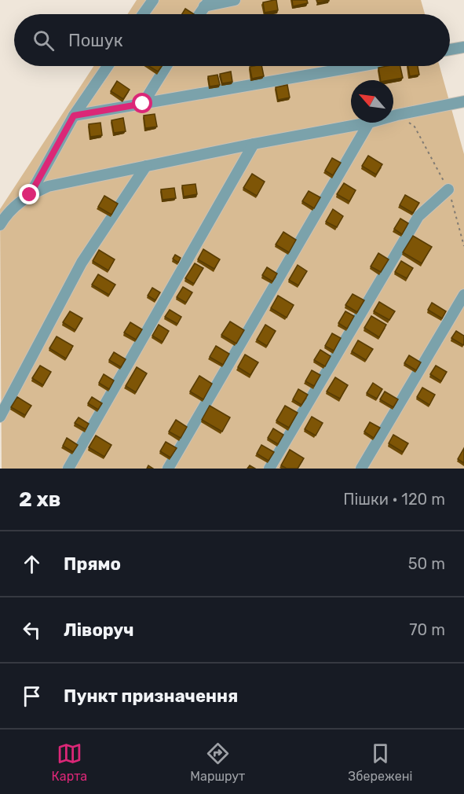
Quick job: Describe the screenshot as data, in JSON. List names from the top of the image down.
{
  "north": "top left",
  "page": {
    "search": "Пошук",
    "heading": ["2 хв", "Пішки · 120 m"],
    "list": [
      ["Прямо", "50 m"],
      ["Ліворуч", "70 m"],
      "Пункт призначення"
    ],
    "nav": ["Карта", "Маршрут", "Збережені"]
  }
}
